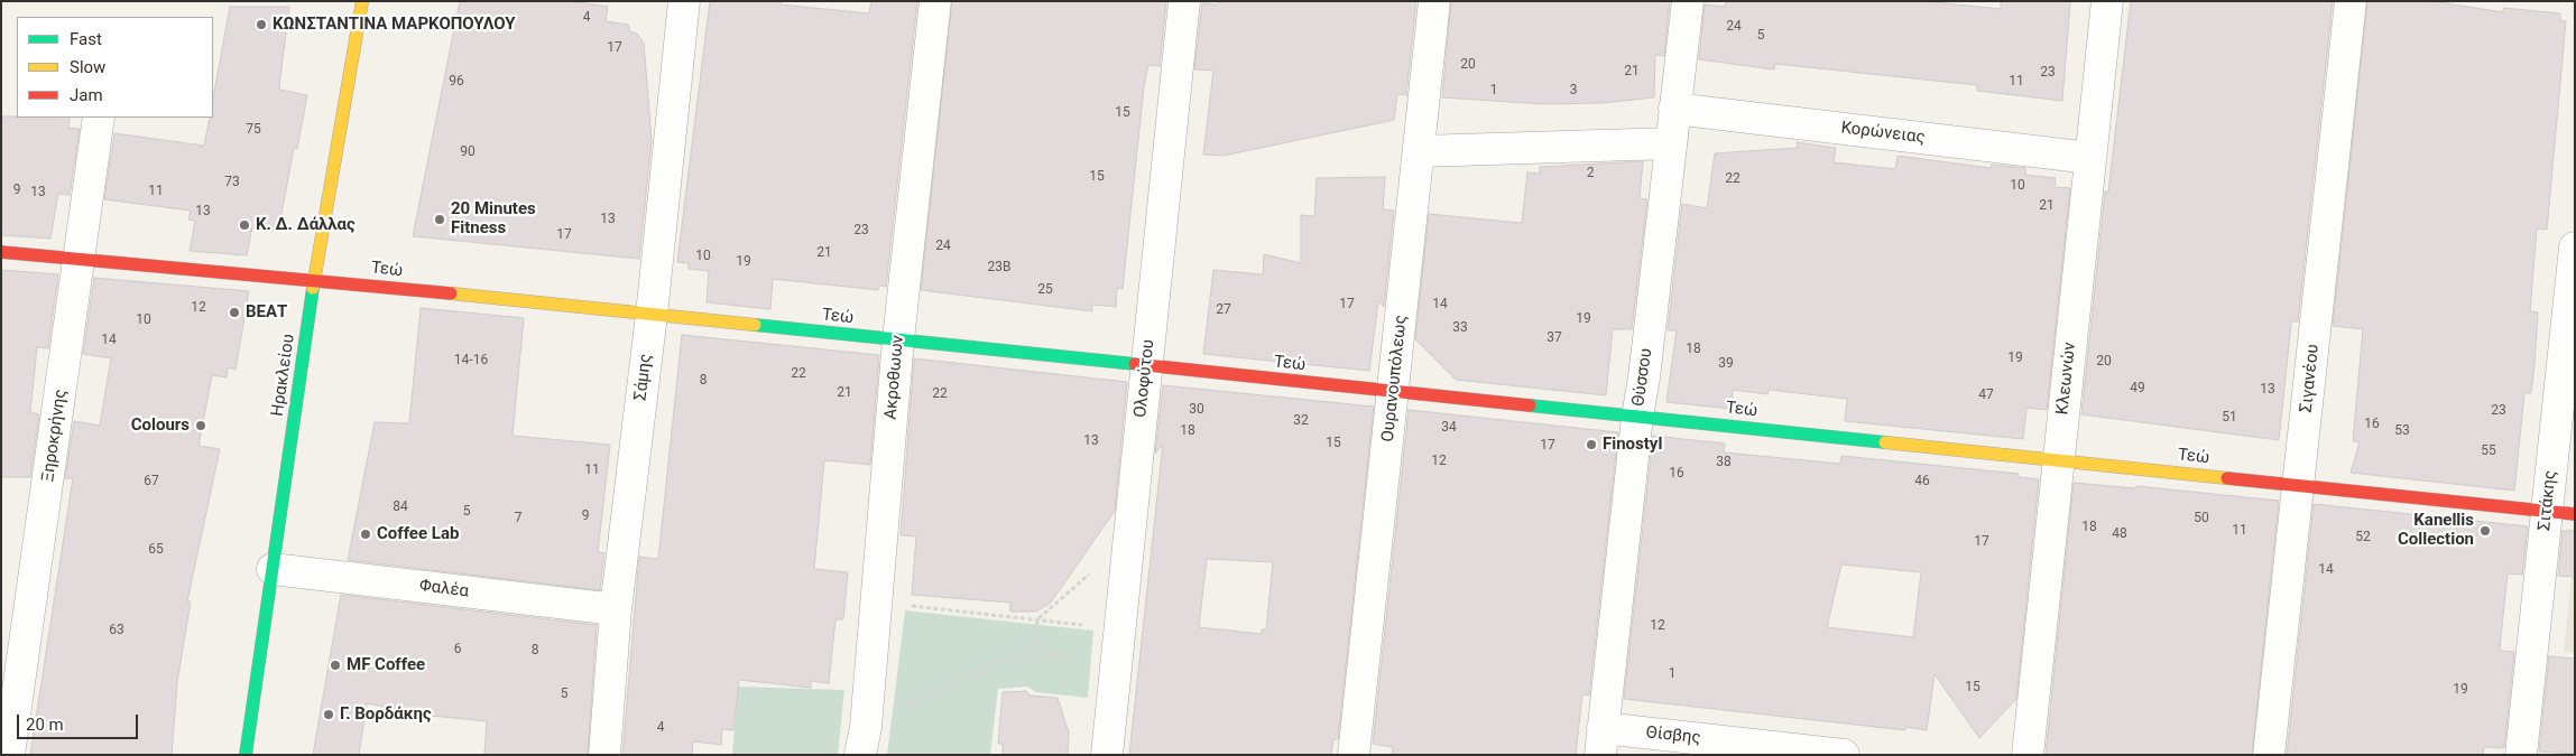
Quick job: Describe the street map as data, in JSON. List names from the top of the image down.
{
  "streets": {
    "street": [
      "Κορώνειας",
      "Τεώ",
      "Ηρακλείου",
      "Σάμης",
      "Ακροθωων",
      "Θύσσου",
      "Ολοφύτου",
      "Ουρανουπόλεως",
      "Κλεωνών",
      "Σιγανέου",
      "Ξηροκρήνης",
      "Σιτάκης",
      "Φαλέα",
      "Θίσβης"
    ]
  },
  "crossings": [
    ["Κορώνειας", "Θύσσου"],
    ["Κορώνειας", "Κλεωνών"],
    ["Τεώ", "Ηρακλείου"],
    ["Τεώ", "Σάμης"],
    ["Τεώ", "Ακροθωων"],
    ["Τεώ", "Θύσσου"],
    ["Τεώ", "Ολοφύτου"],
    ["Τεώ", "Ουρανουπόλεως"],
    ["Τεώ", "Κλεωνών"],
    ["Τεώ", "Σιγανέου"],
    ["Τεώ", "Ξηροκρήνης"],
    ["Τεώ", "Σιτάκης"],
    ["Ηρακλείου", "Φαλέα"],
    ["Σάμης", "Φαλέα"],
    ["Θύσσου", "Θίσβης"]
  ],
  "places": [
    "ΚΩΝΣΤΑΝΤΙΝΑ ΜΑΡΚΟΠΟΥΛΟΥ",
    "20 Μinutes Fitness",
    "Κ. Δ. Δάλλας",
    "ΒΕΑΤ",
    "Colours",
    "Finostyl",
    "Kanellis Collection",
    "Coffee Lab",
    "MF Coffee",
    "Γ. Βορδάκης"
  ],
  "house_numbers": [
    "4",
    "24",
    "5",
    "17",
    "20",
    "21",
    "23",
    "96",
    "11",
    "1",
    "3",
    "15",
    "75",
    "90",
    "2",
    "15",
    "22",
    "73",
    "10",
    "9",
    "11",
    "13",
    "21",
    "13",
    "13",
    "23",
    "17",
    "24",
    "21",
    "10",
    "19",
    "23Β",
    "25",
    "17",
    "14",
    "12",
    "27",
    "19",
    "10",
    "33",
    "37",
    "14",
    "18",
    "19",
    "14-16",
    "20",
    "39",
    "22",
    "8",
    "49",
    "13",
    "21",
    "22",
    "47",
    "30",
    "23",
    "51",
    "32",
    "16",
    "34",
    "18",
    "53",
    "13",
    "15",
    "17",
    "55",
    "12",
    "38",
    "11",
    "16",
    "67",
    "46",
    "84",
    "5",
    "9",
    "7",
    "50",
    "18",
    "11",
    "48",
    "52",
    "17",
    "65",
    "14",
    "12",
    "63",
    "6",
    "8",
    "1",
    "15",
    "19",
    "5",
    "4"
  ],
  "legend": ["Fast", "Slow", "Jam"],
  "scale_bar": "20 m"
}
